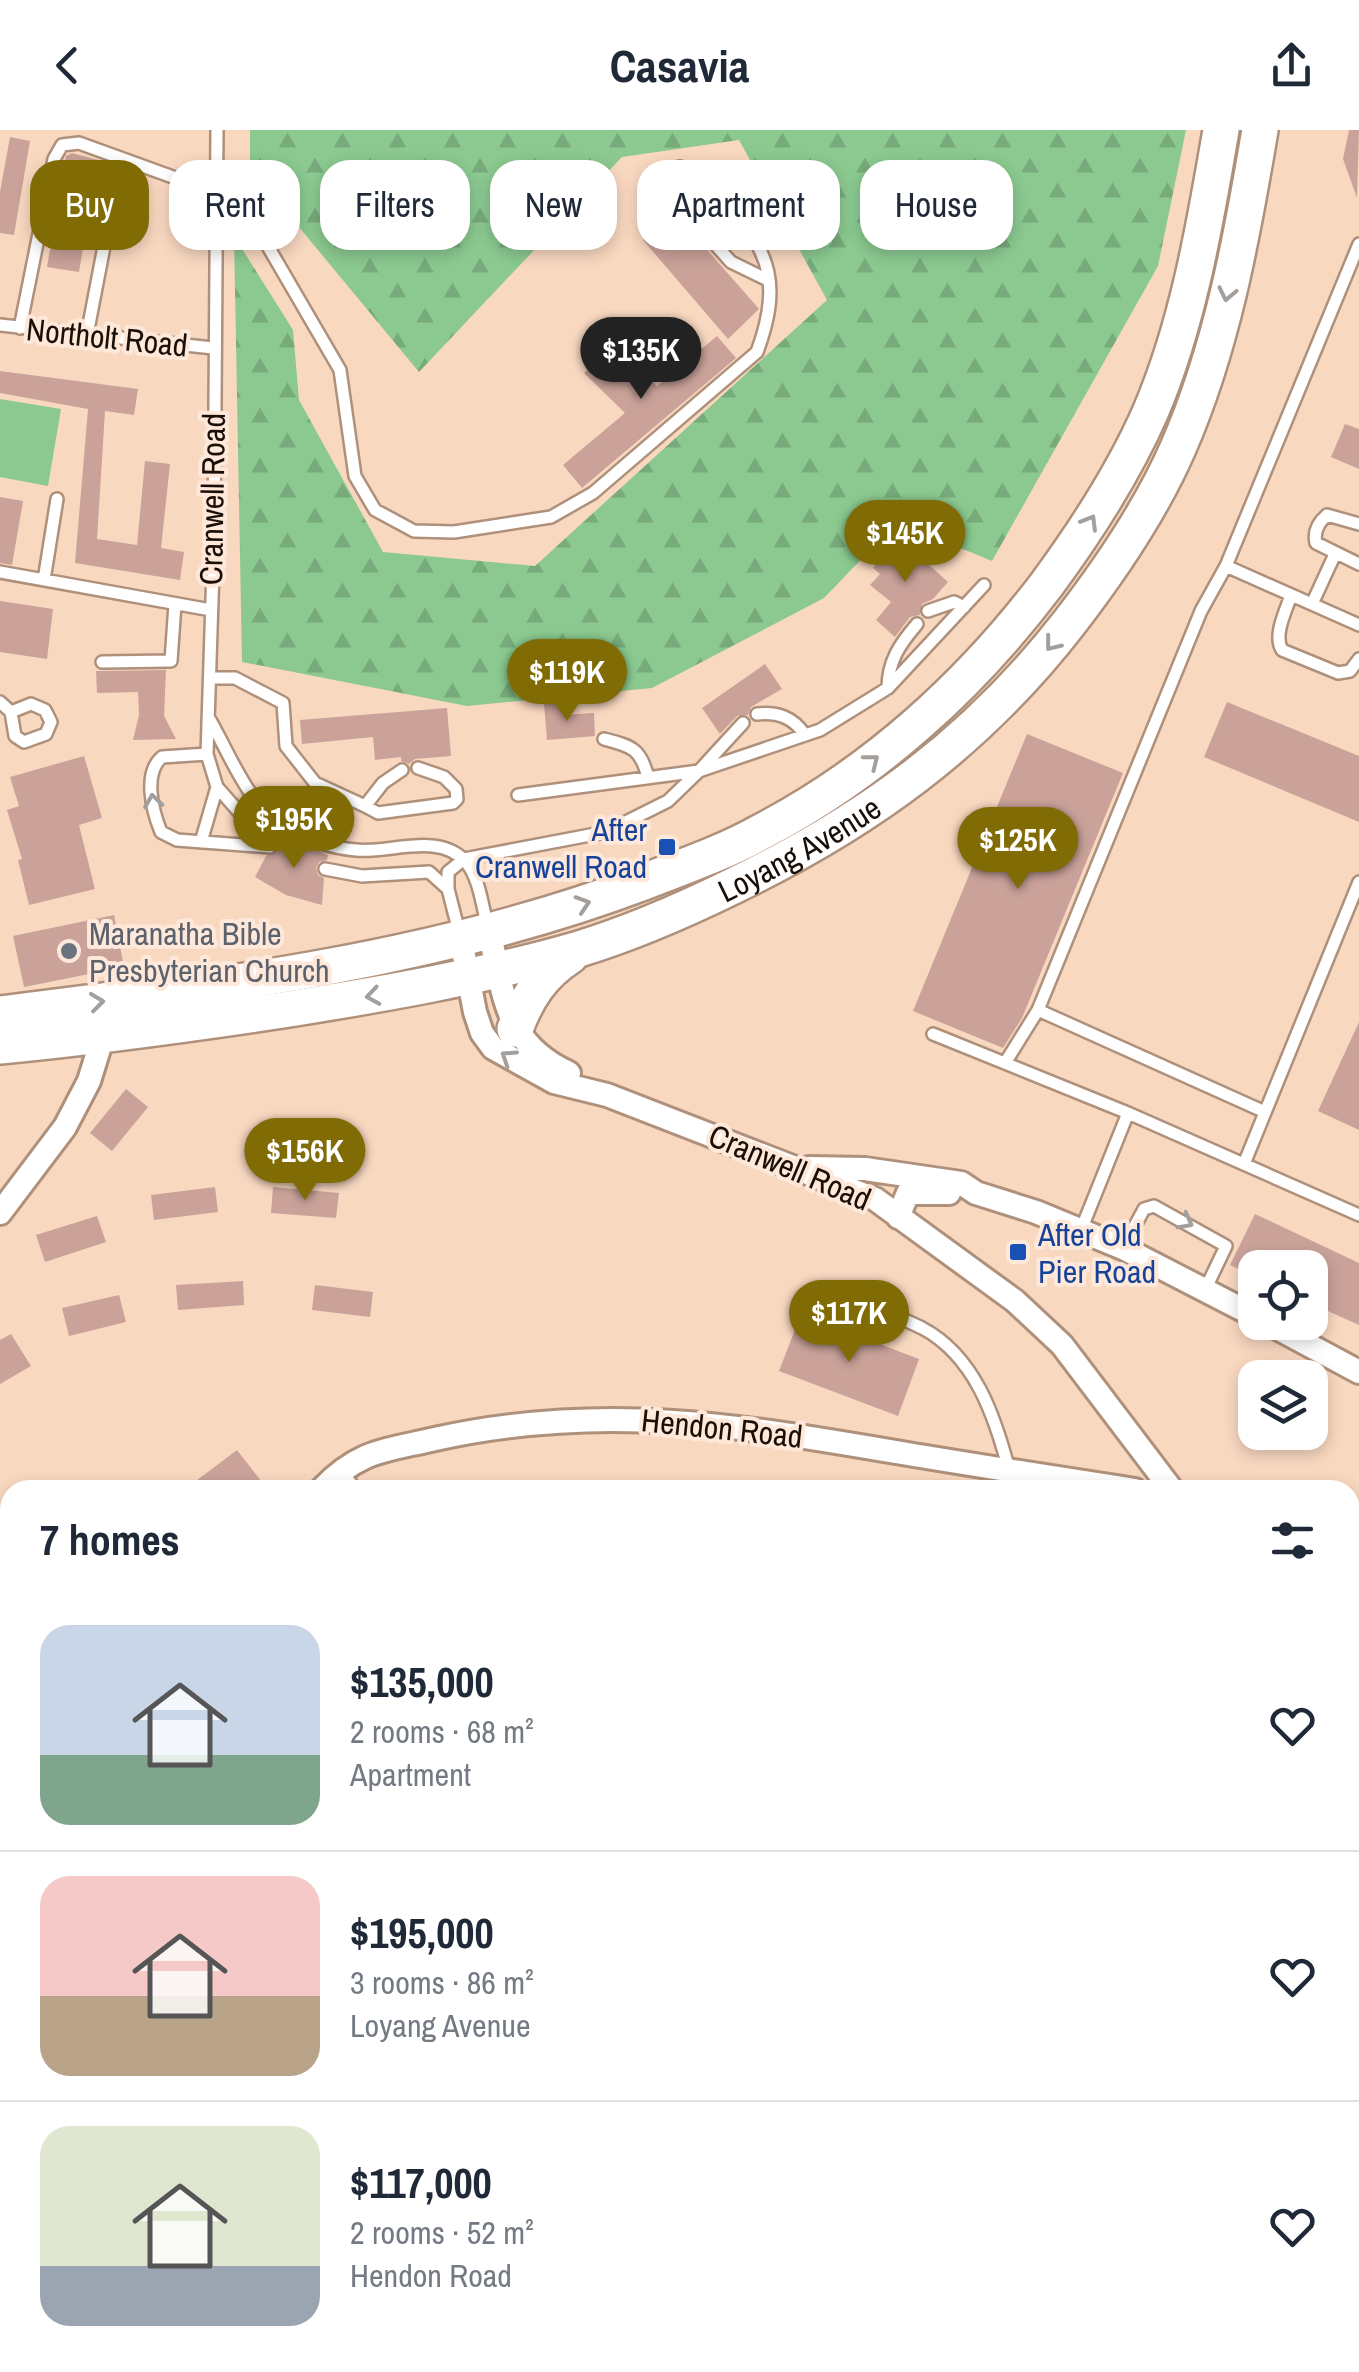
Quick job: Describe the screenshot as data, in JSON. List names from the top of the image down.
{
  "streets": {
    "main road": ["Loyang Avenue"],
    "street": ["Cranwell Road", "Hendon Road"],
    "lane": ["Northolt Road"]
  },
  "crossings": [
    ["Northolt Road", "Cranwell Road"],
    ["Cranwell Road", "Loyang Avenue"]
  ],
  "places": {
    "transit": ["After Cranwell Road", "After Old Pier Road"],
    "other": ["Maranatha Bible Presbyterian Church"]
  },
  "page": {
    "header": "Casavia",
    "chip": [
      "Buy",
      "Rent",
      "Filters",
      "New",
      "Apartment",
      "House"
    ],
    "price": [
      "$135K",
      "$145K",
      "$119K",
      "$195K",
      "$125K",
      "$156K",
      "$117K"
    ],
    "heading": "7 homes",
    "list": [
      {
        "name": "$135,000",
        "note": "2 rooms · 68 m² · Apartment"
      },
      {
        "name": "$195,000",
        "note": "3 rooms · 86 m² · Loyang Avenue"
      },
      {
        "name": "$117,000",
        "note": "2 rooms · 52 m² · Hendon Road"
      }
    ]
  }
}
